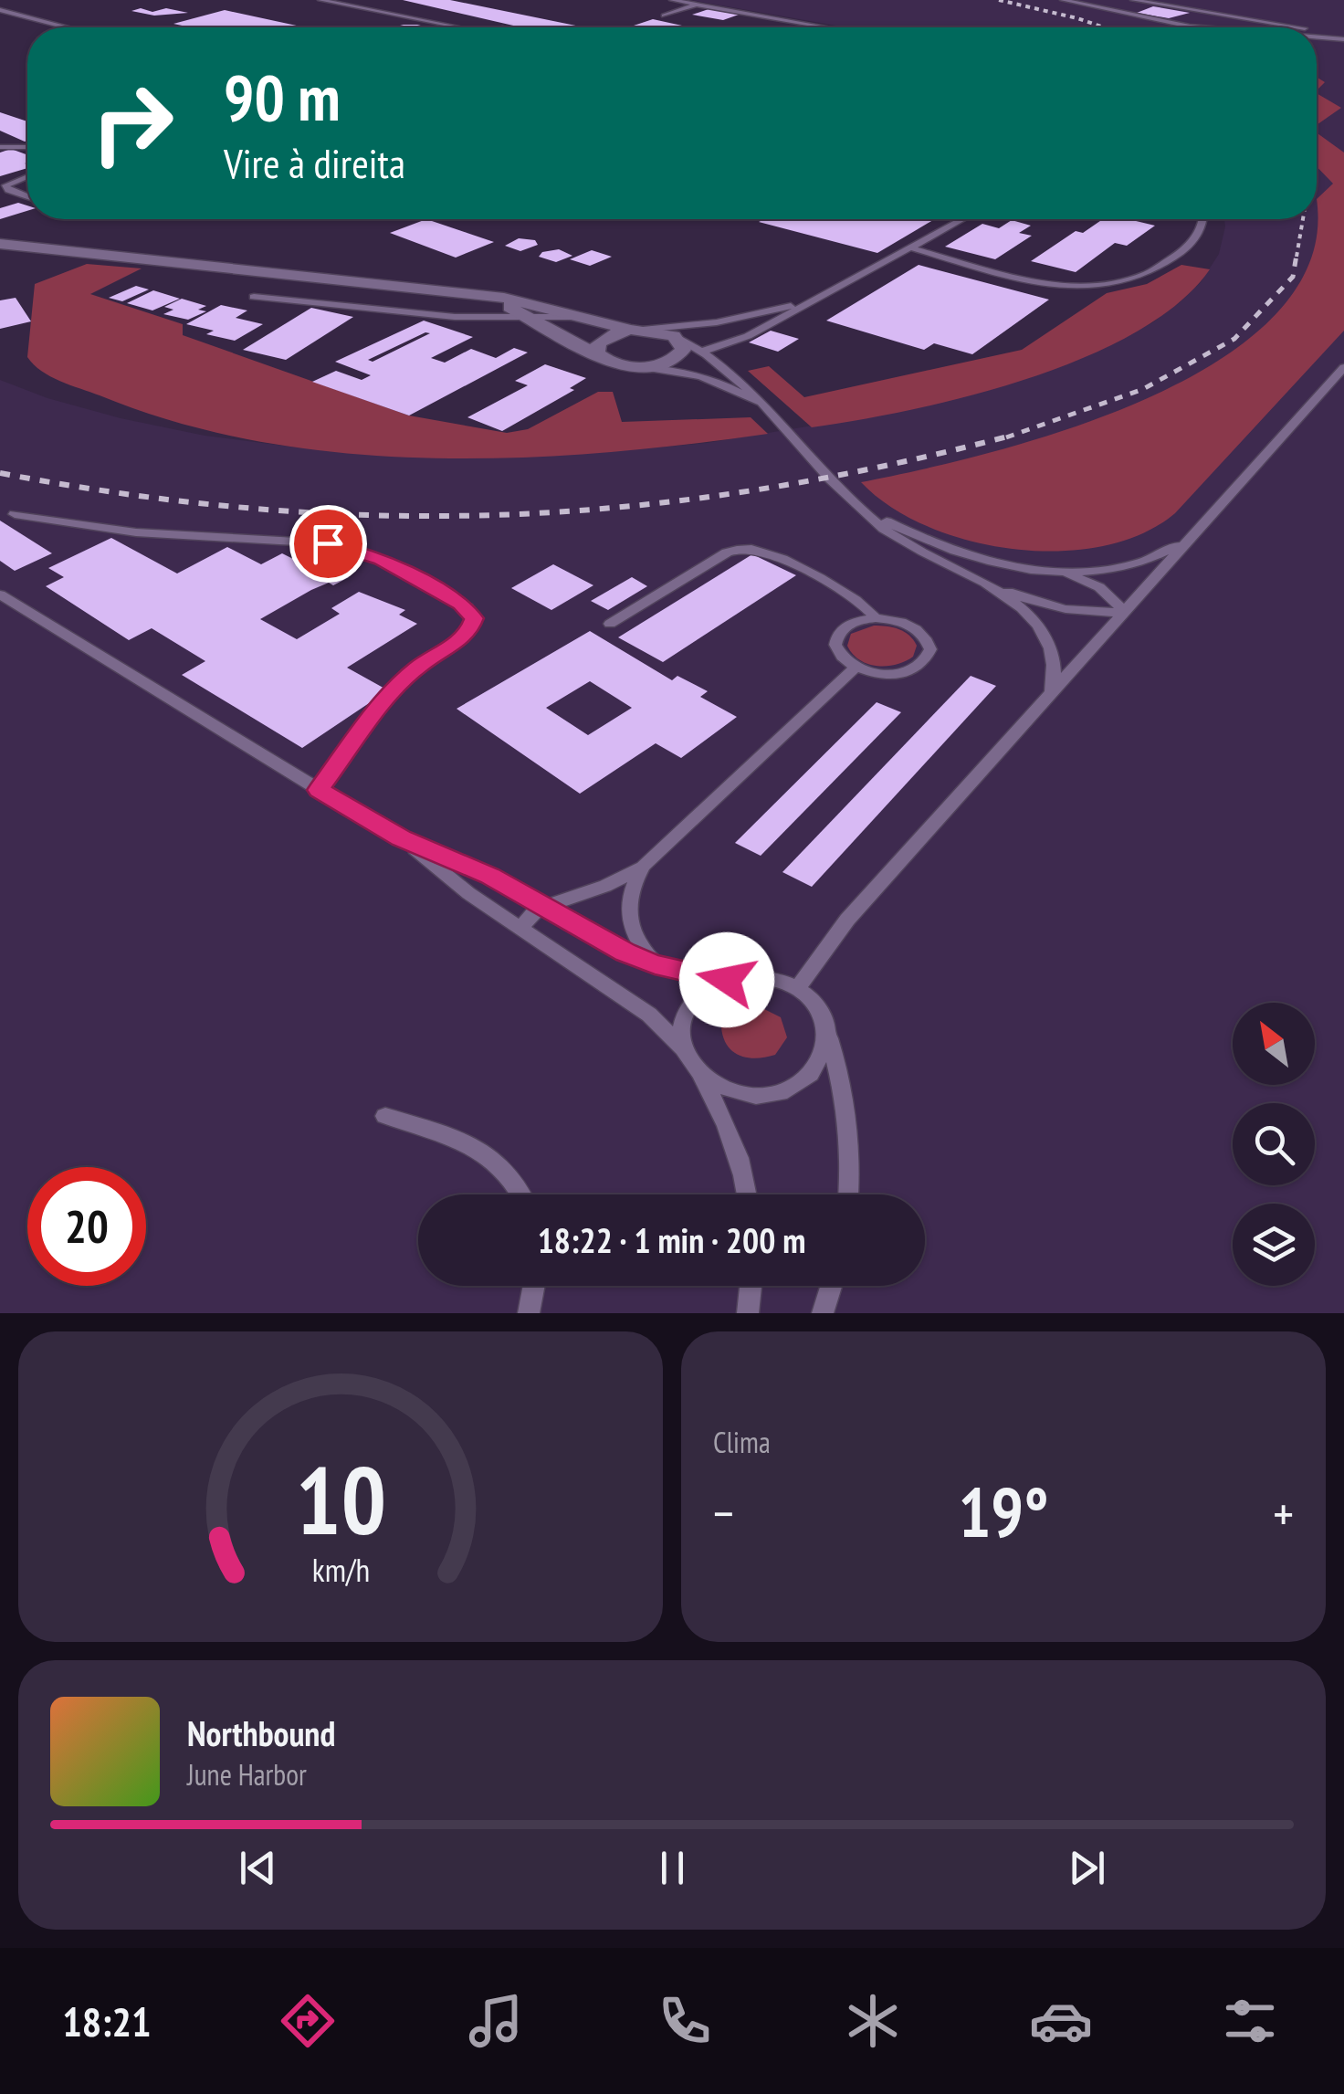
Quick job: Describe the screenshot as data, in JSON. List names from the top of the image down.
{
  "north": "top left",
  "page": {
    "turn": ["90 m", "Vire à direita"],
    "limit": "20",
    "trip": "18:22 · 1 min · 200 m",
    "tile": "Clima",
    "heat": ["−", "19°", "+"],
    "song": ["Northbound", "June Harbor"],
    "tabs": "18:21",
    "gauge": ["10", "km/h"]
  }
}
